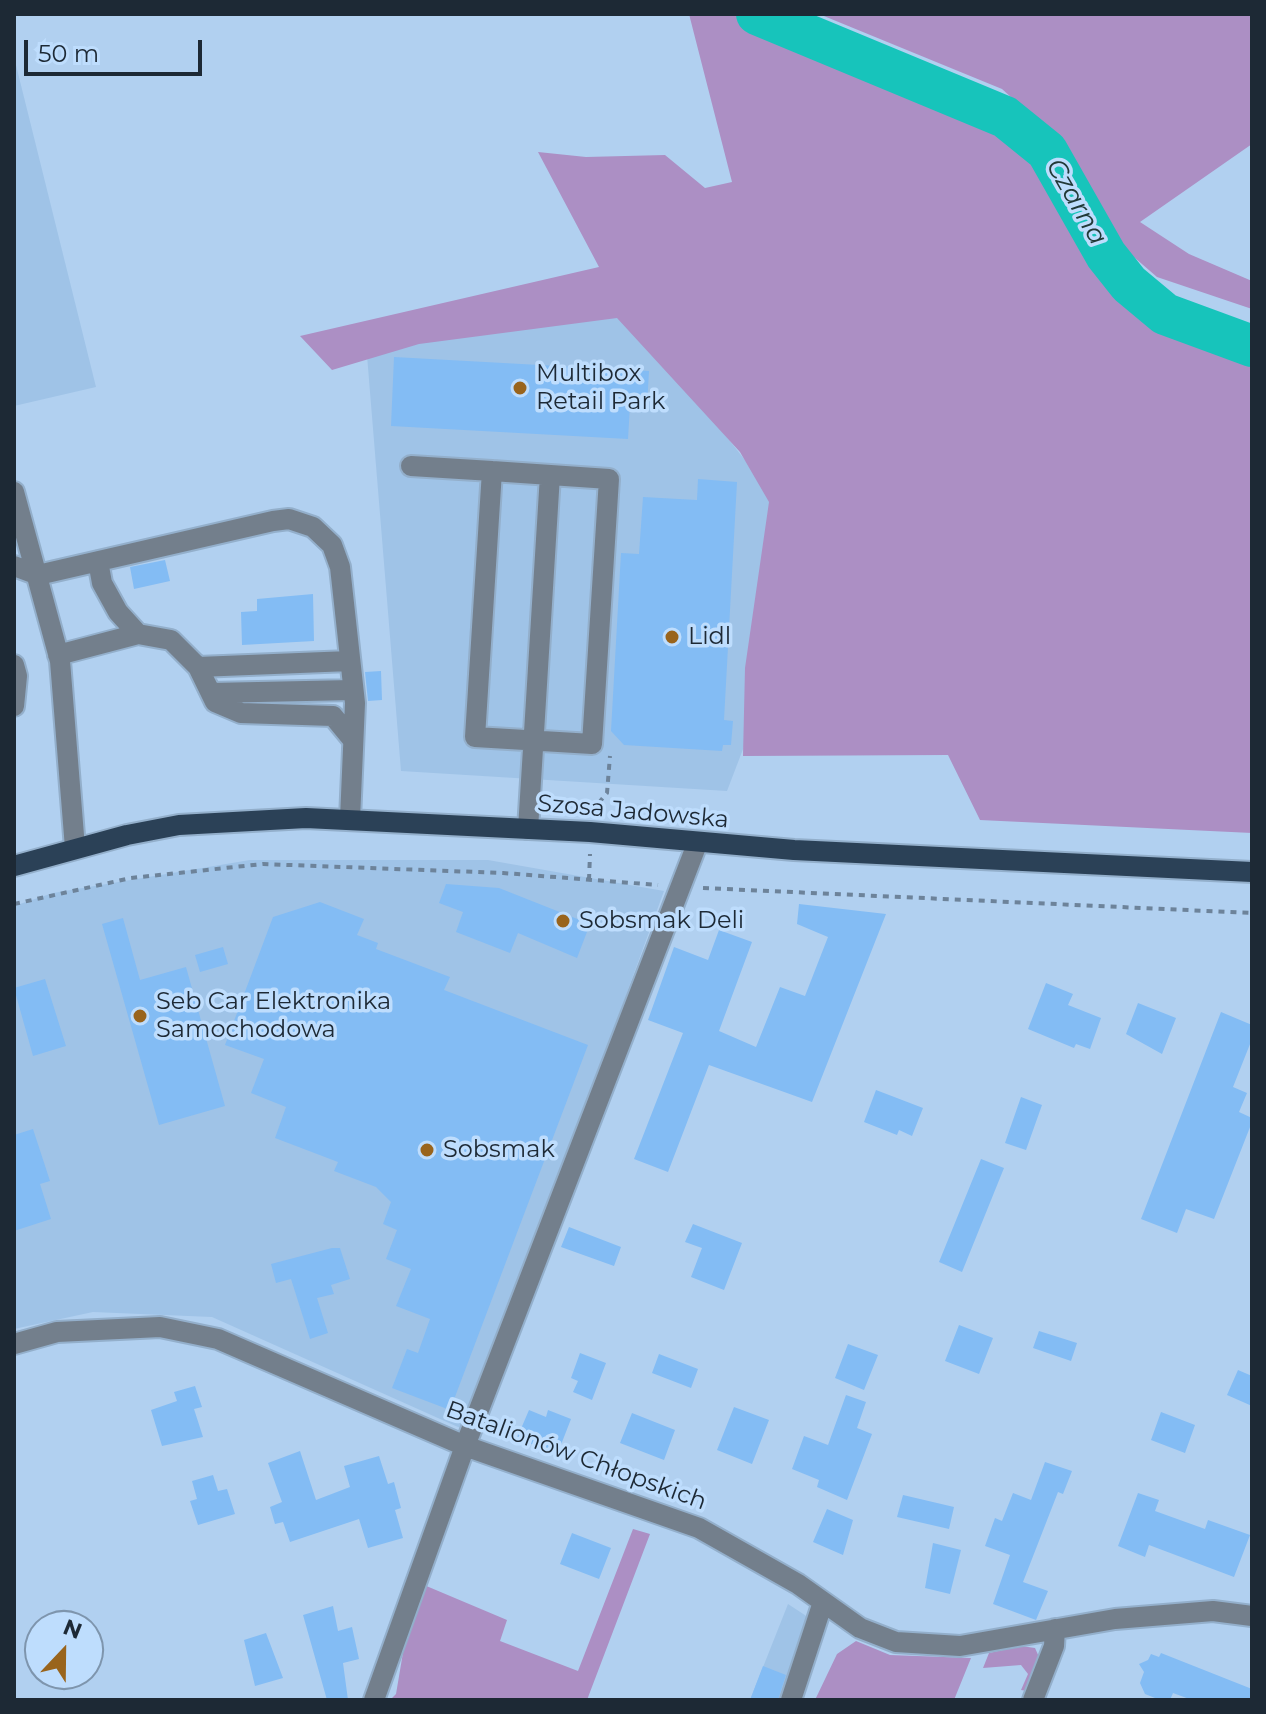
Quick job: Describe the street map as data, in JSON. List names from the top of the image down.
{
  "streets": {
    "main road": ["Szosa Jadowska"],
    "street": ["Batalionów Chłopskich"]
  },
  "water": ["Czarna"],
  "places": [
    "Multibox Retail Park",
    "Lidl",
    "Sobsmak Deli",
    "Seb Car Elektronika Samochodowa",
    "Sobsmak"
  ],
  "scale_bar": "50 m",
  "north": "top"
}
